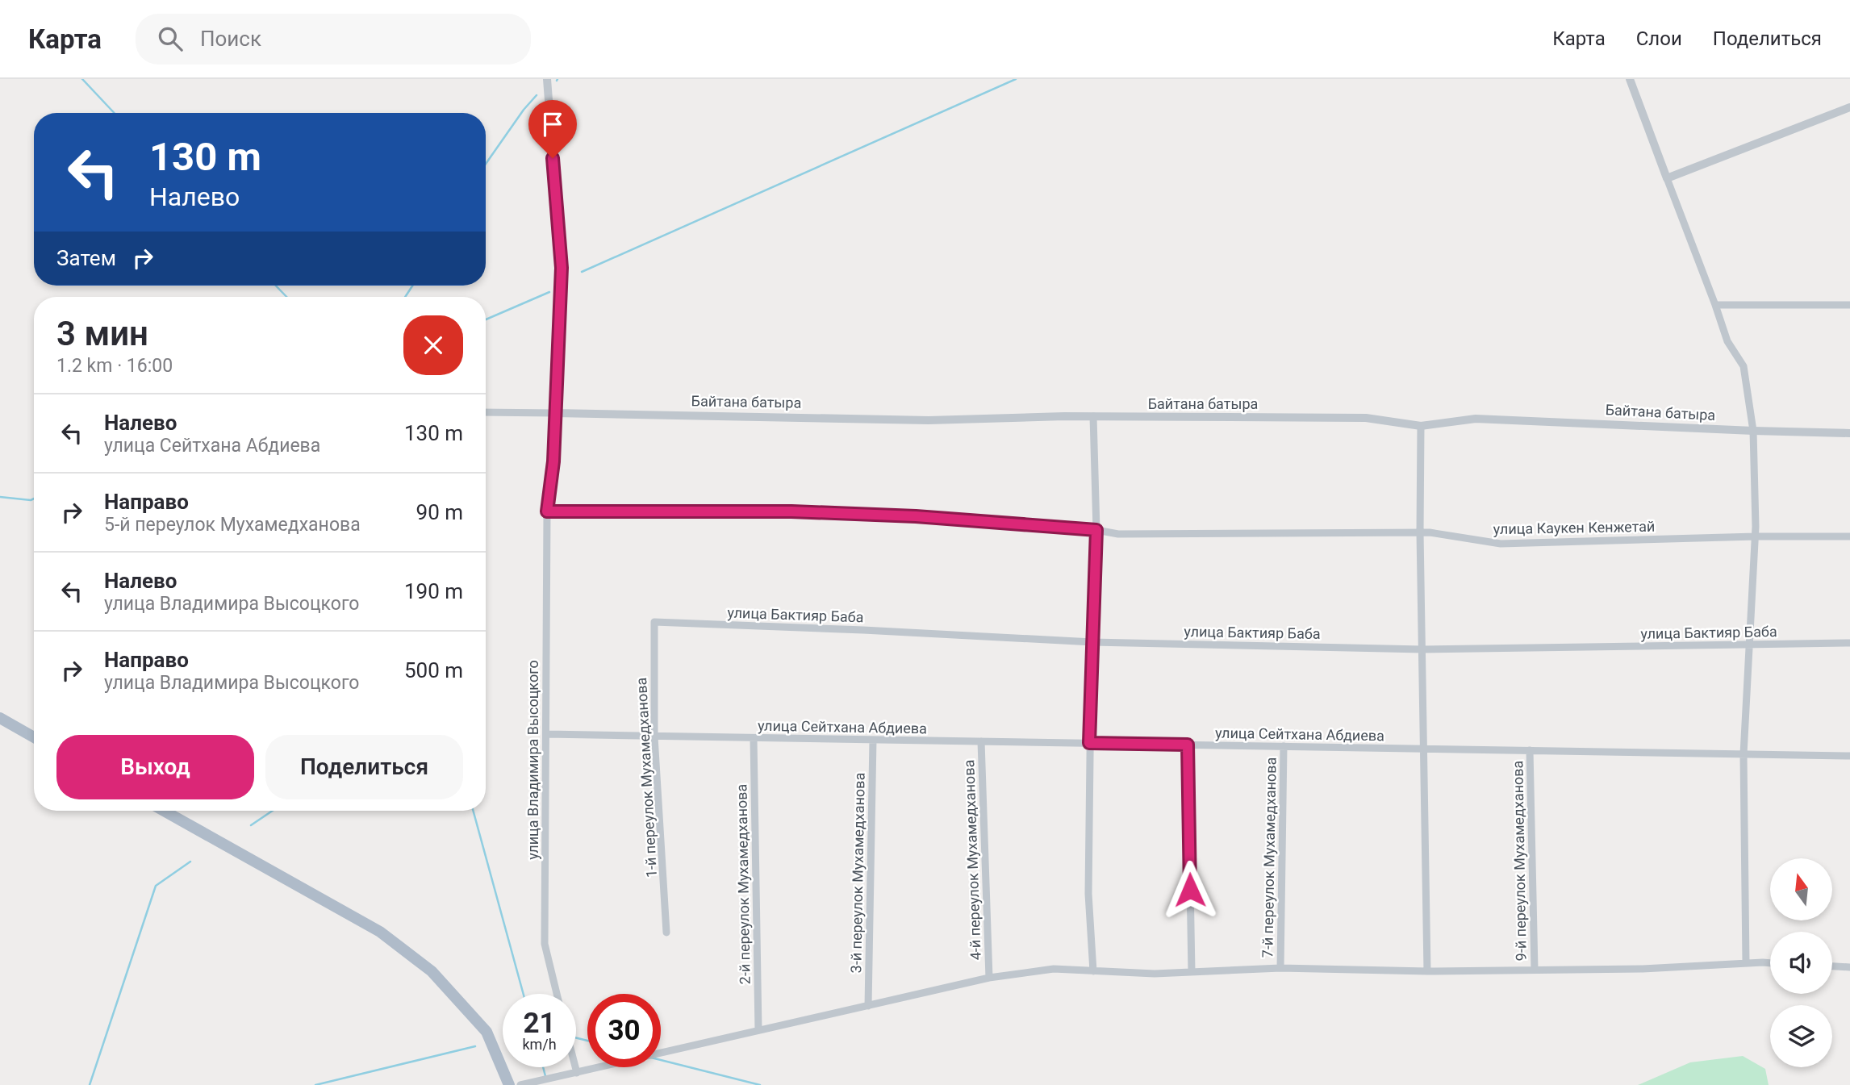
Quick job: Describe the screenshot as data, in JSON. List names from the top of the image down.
{
  "streets": {
    "street": [
      "Байтана батыра",
      "улица Каукен Кенжетай",
      "улица Бактияр Баба",
      "улица Сейтхана Абдиева",
      "улица Владимира Высоцкого",
      "1-й переулок Мухамедханова",
      "7-й переулок Мухамедханова",
      "4-й переулок Мухамедханова",
      "9-й переулок Мухамедханова",
      "3-й переулок Мухамедханова",
      "2-й переулок Мухамедханова"
    ]
  },
  "crossings": [
    ["Байтана батыра", "улица Владимира Высоцкого"],
    ["улица Бактияр Баба", "1-й переулок Мухамедханова"],
    ["улица Сейтхана Абдиева", "улица Владимира Высоцкого"],
    ["улица Сейтхана Абдиева", "1-й переулок Мухамедханова"],
    ["улица Сейтхана Абдиева", "7-й переулок Мухамедханова"],
    ["улица Сейтхана Абдиева", "4-й переулок Мухамедханова"],
    ["улица Сейтхана Абдиева", "9-й переулок Мухамедханова"],
    ["улица Сейтхана Абдиева", "3-й переулок Мухамедханова"],
    ["улица Сейтхана Абдиева", "2-й переулок Мухамедханова"]
  ],
  "north": "top",
  "page": {
    "header": "Карта",
    "search": "Поиск",
    "nav": ["Карта", "Слои", "Поделиться"],
    "turn": ["130 m", "Налево"],
    "then": "Затем",
    "heading": ["3 мин", "1.2 km · 16:00"],
    "list": [
      {
        "name": "Налево",
        "note": "улица Сейтхана Абдиева",
        "value": "130 m"
      },
      {
        "name": "Направо",
        "note": "5-й переулок Мухамедханова",
        "value": "90 m"
      },
      {
        "name": "Налево",
        "note": "улица Владимира Высоцкого",
        "value": "190 m"
      },
      {
        "name": "Направо",
        "note": "улица Владимира Высоцкого",
        "value": "500 m"
      }
    ],
    "buttons": ["Выход", "Поделиться"],
    "speed": "21 km/h",
    "limit": "30"
  }
}
